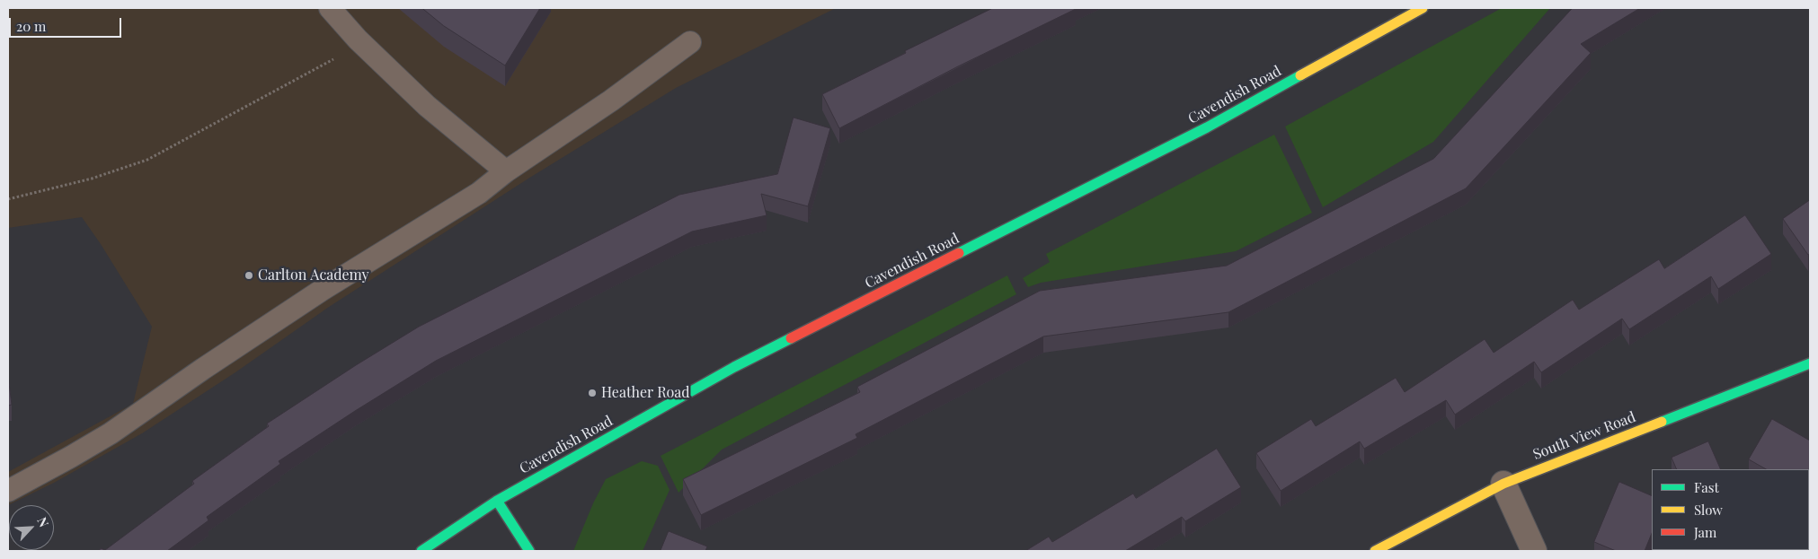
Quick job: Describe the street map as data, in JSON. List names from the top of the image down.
{
  "streets": {
    "street": ["Cavendish Road", "South View Road"]
  },
  "places": ["Carlton Academy", "Heather Road"],
  "legend": ["Fast", "Slow", "Jam"],
  "scale_bar": "20 m",
  "north": "top right"
}
